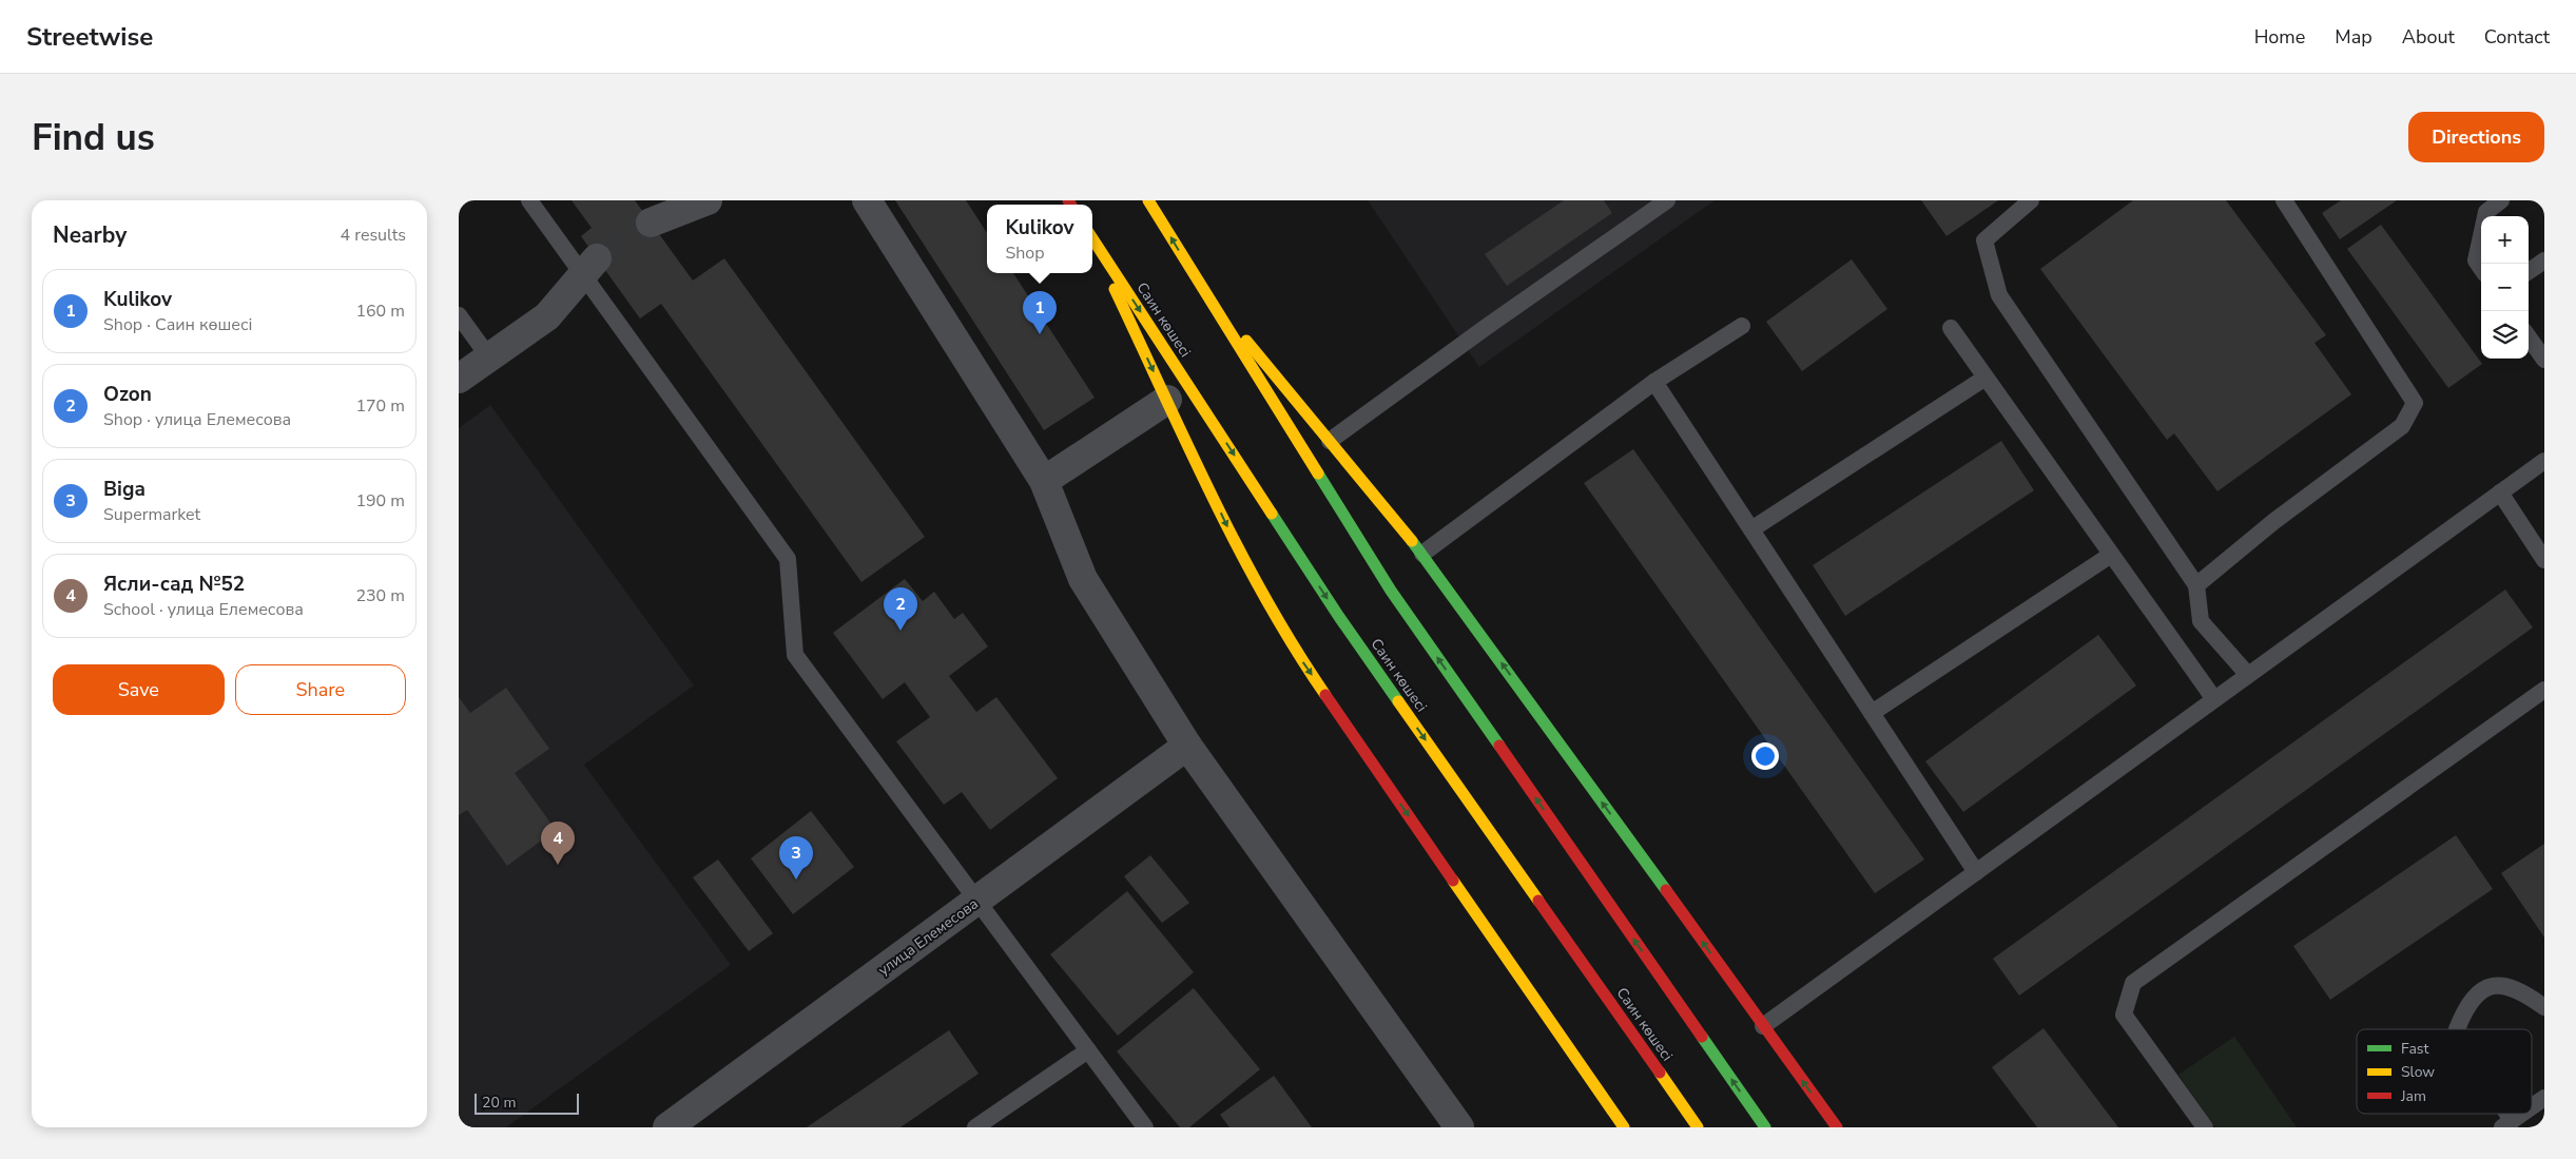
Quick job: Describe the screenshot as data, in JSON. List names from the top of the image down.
{
  "streets": {
    "main road": ["Саин көшесі"],
    "street": ["улица Елемесова"]
  },
  "legend": ["Fast", "Slow", "Jam"],
  "scale_bar": "20 m",
  "page": {
    "header": "Streetwise",
    "nav": [
      "Home",
      "Map",
      "About",
      "Contact"
    ],
    "buttons": [
      "Directions",
      ["Save", "Share"]
    ],
    "title": "Find us",
    "heading": ["Nearby", "4 results"],
    "popup": ["Kulikov", "Shop"],
    "map_buttons": ["+", "−"],
    "list": [
      {
        "mark": "1",
        "name": "Kulikov",
        "note": "Shop · Саин көшесі",
        "value": "160 m"
      },
      {
        "mark": "2",
        "name": "Ozon",
        "note": "Shop · улица Елемесова",
        "value": "170 m"
      },
      {
        "mark": "3",
        "name": "Biga",
        "note": "Supermarket",
        "value": "190 m"
      },
      {
        "mark": "4",
        "name": "Ясли-сад №52",
        "note": "School · улица Елемесова",
        "value": "230 m"
      }
    ],
    "pins": [
      "1",
      "2",
      "4",
      "3"
    ],
    "scale": "20 m"
  }
}
